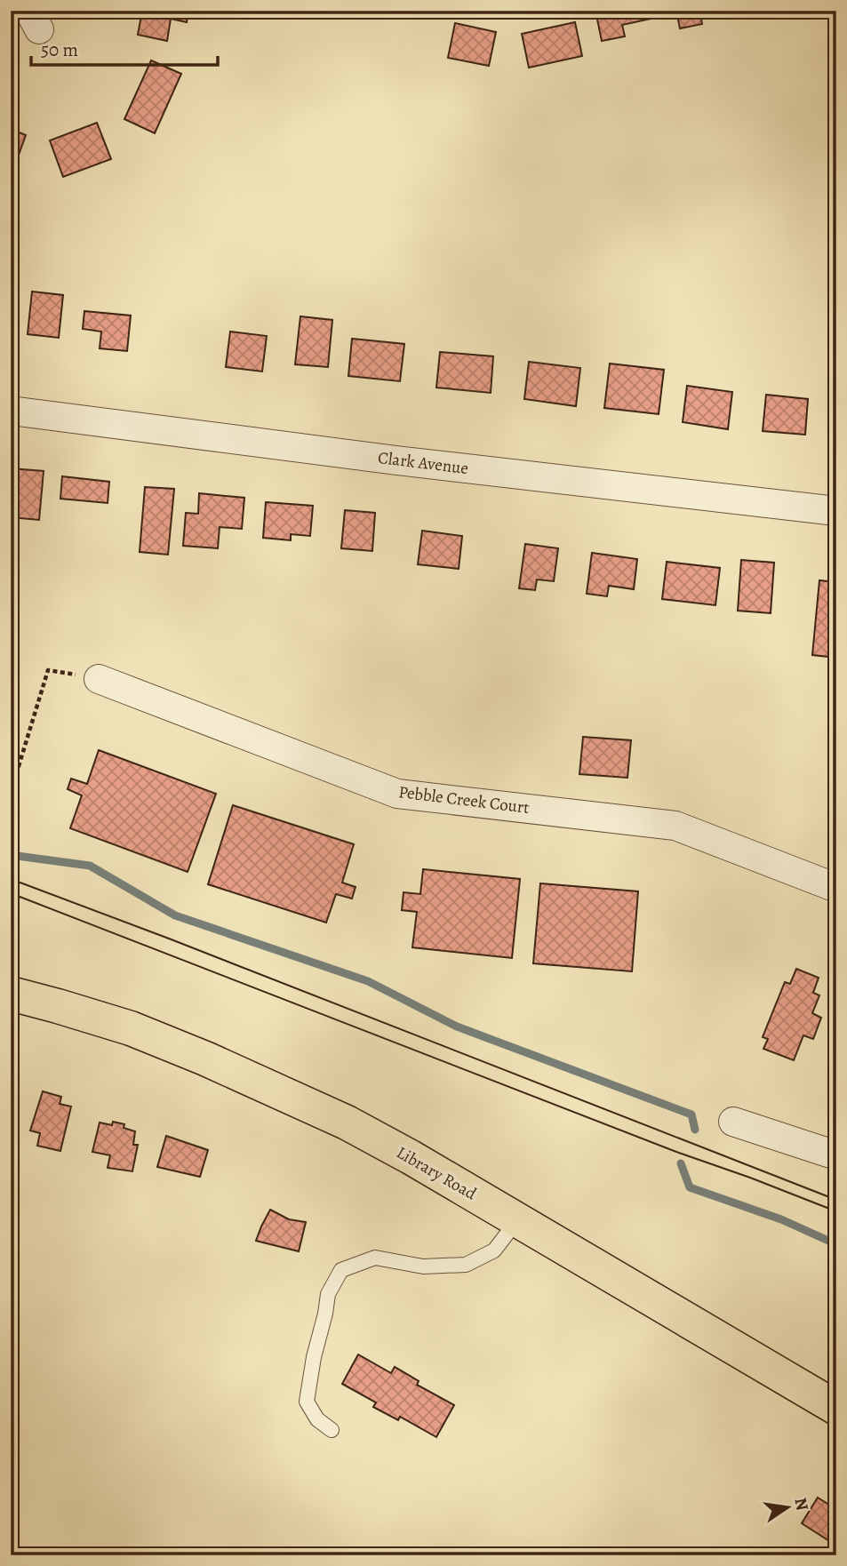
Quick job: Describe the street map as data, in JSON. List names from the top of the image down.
{
  "streets": {
    "main road": ["Library Road"],
    "street": ["Clark Avenue", "Pebble Creek Court"]
  },
  "scale_bar": "50 m",
  "north": "right"
}
